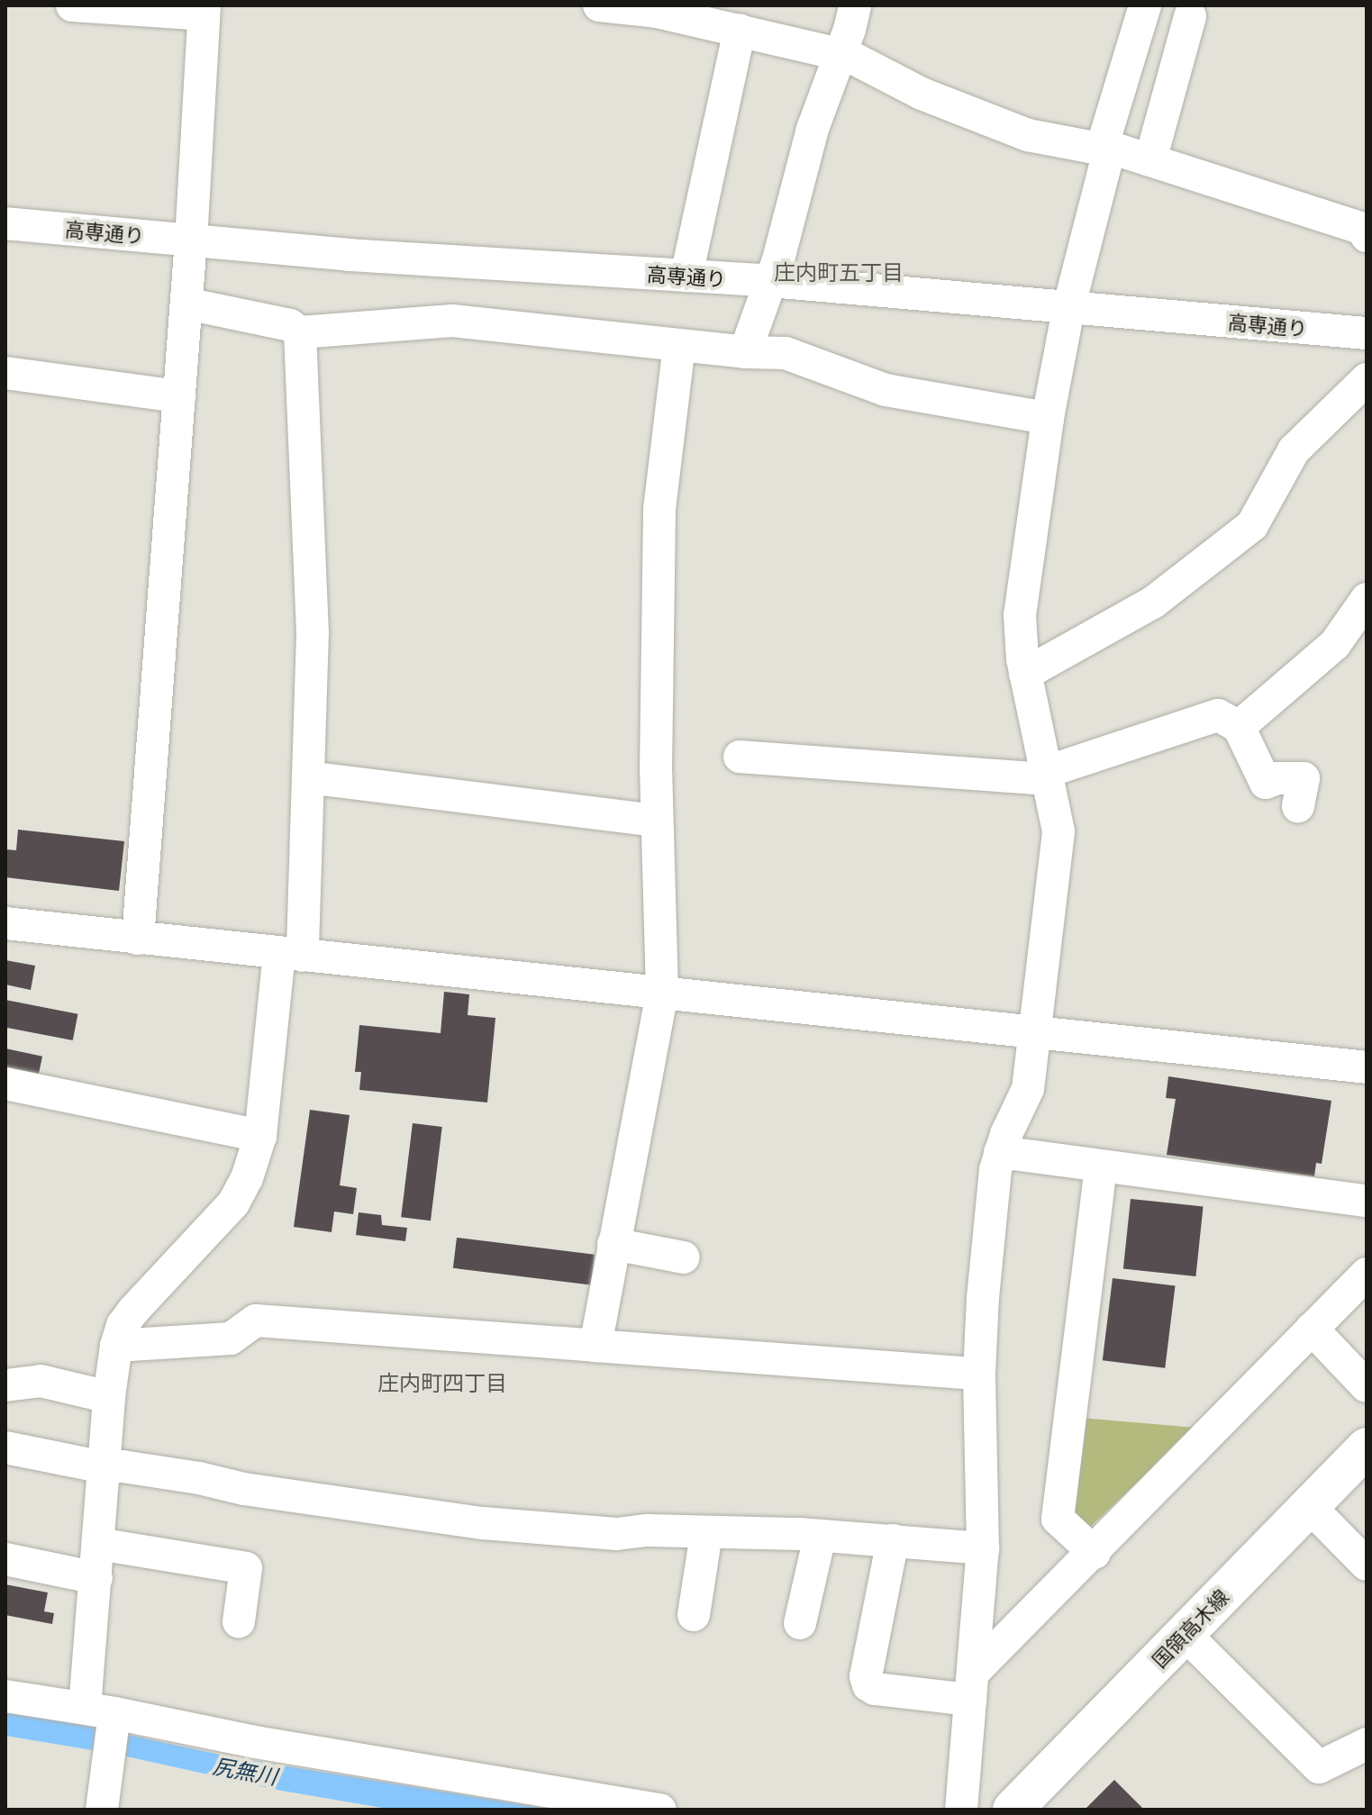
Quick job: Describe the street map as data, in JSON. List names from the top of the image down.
{
  "streets": {
    "main road": ["国領高木線"],
    "street": ["高専通り"]
  },
  "districts": ["庄内町五丁目", "庄内町四丁目"],
  "water": ["尻無川"]
}
